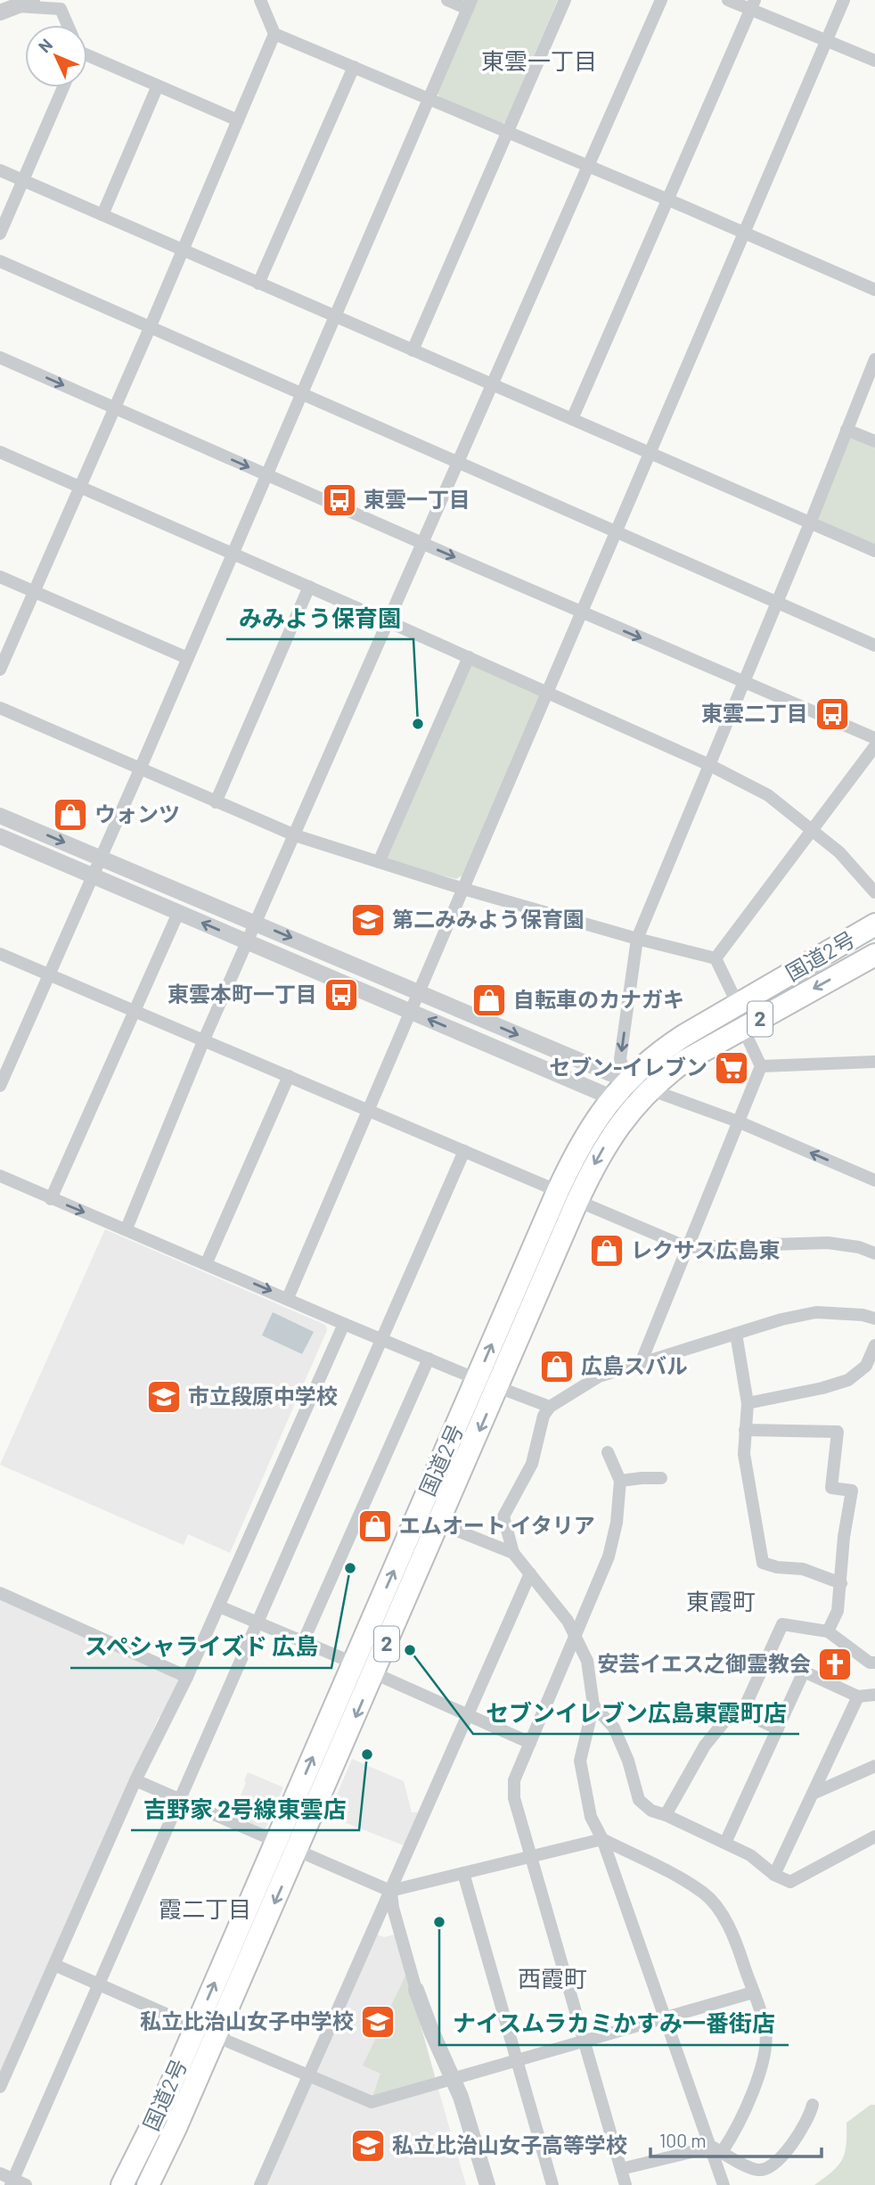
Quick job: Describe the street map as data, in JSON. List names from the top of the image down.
{
  "streets": {
    "highway": ["国道2号", "2"]
  },
  "districts": [
    "東雲一丁目",
    "東霞町",
    "霞二丁目",
    "西霞町"
  ],
  "places": {
    "bus stop": ["東雲一丁目", "東雲二丁目", "東雲本町一丁目"],
    "other": [
      "みみよう保育園",
      "スペシャライズド 広島",
      "セブンイレブン広島東霞町店",
      "吉野家 2号線東雲店",
      "ナイスムラカミかすみ一番街店"
    ],
    "shop": [
      "ウォンツ",
      "自転車のカナガキ",
      "レクサス広島東",
      "広島スバル",
      "エムオート イタリア"
    ],
    "school or university": [
      "第二みみよう保育園",
      "市立段原中学校",
      "私立比治山女子中学校",
      "私立比治山女子高等学校"
    ],
    "supermarket": ["セブン-イレブン"],
    "church": ["安芸イエス之御霊教会"]
  },
  "scale_bar": "100 m",
  "north": "top left"
}
